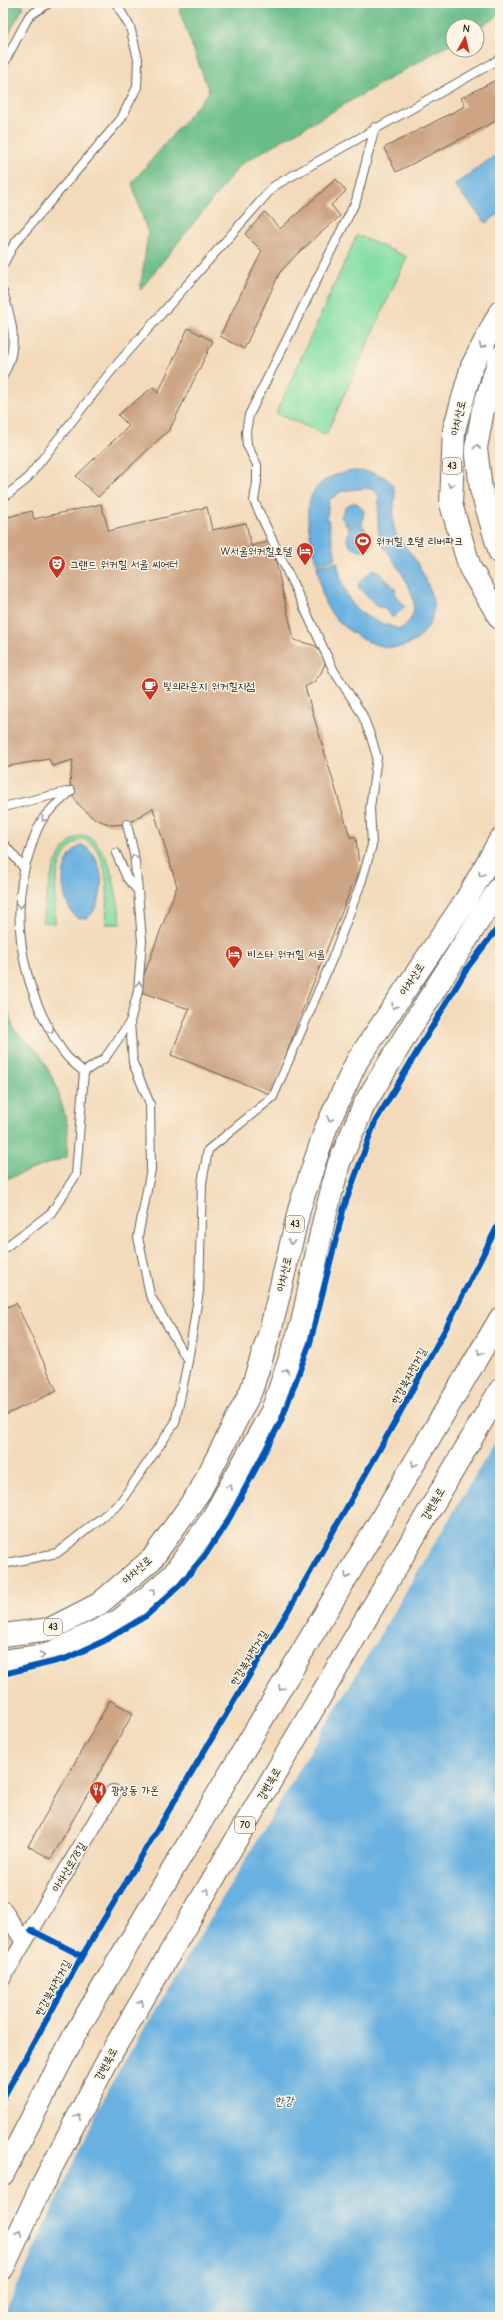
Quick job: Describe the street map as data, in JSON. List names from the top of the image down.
{
  "streets": {
    "main road": [
      "아차산로",
      "43",
      "강변북로",
      "70"
    ],
    "street": ["아차산로78길"],
    "cycle path": ["한강북자전거길"]
  },
  "water": ["한강"],
  "places": {
    "sports": ["워커힐 호텔 리버파크"],
    "hotel": ["W서울워커힐호텔", "비스타 워커힐 서울"],
    "theatre": ["그랜드 워커힐 서울 씨어터"],
    "cafe": ["빛의라운지 워커힐지점"],
    "restaurant": ["광장동 가온"]
  },
  "north": "top"
}
